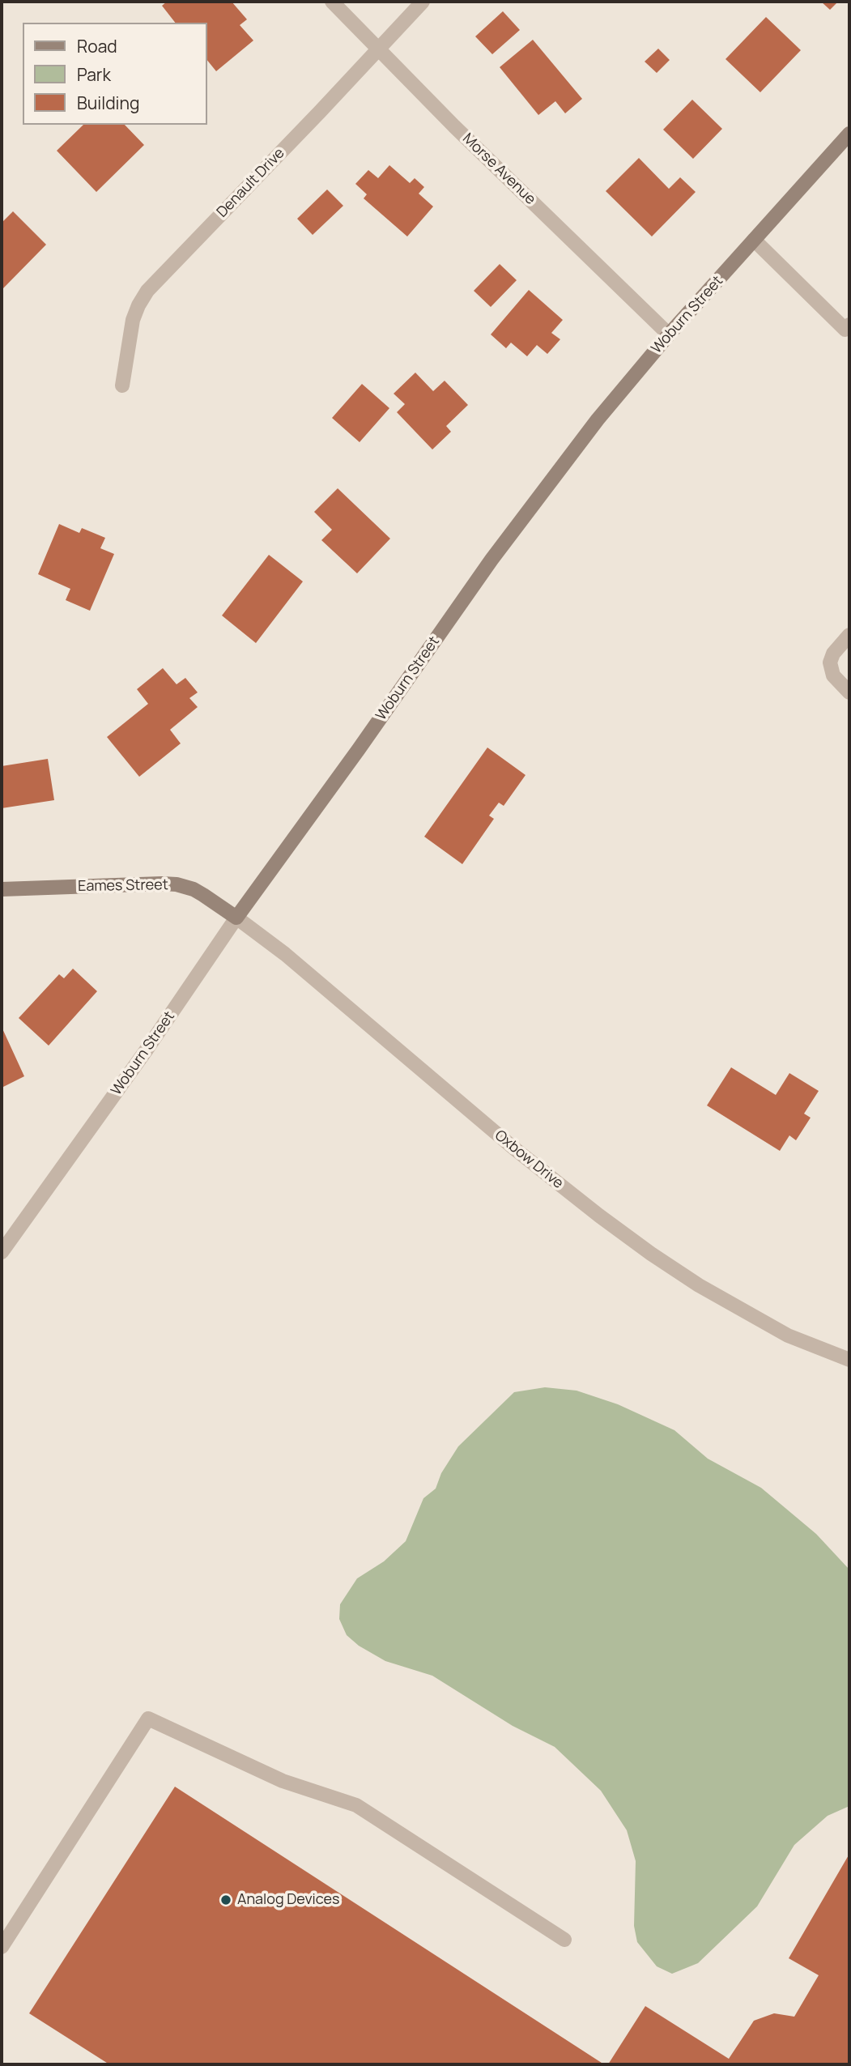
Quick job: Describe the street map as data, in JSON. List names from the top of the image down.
{
  "streets": {
    "main road": ["Woburn Street", "Eames Street"],
    "street": ["Morse Avenue", "Denault Drive", "Oxbow Drive"]
  },
  "crossings": [
    ["Morse Avenue", "Denault Drive"],
    ["Morse Avenue", "Woburn Street"],
    ["Woburn Street", "Eames Street"],
    ["Woburn Street", "Oxbow Drive"],
    ["Eames Street", "Oxbow Drive"]
  ],
  "places": ["Analog Devices"],
  "legend": ["Road", "Park", "Building"]
}
